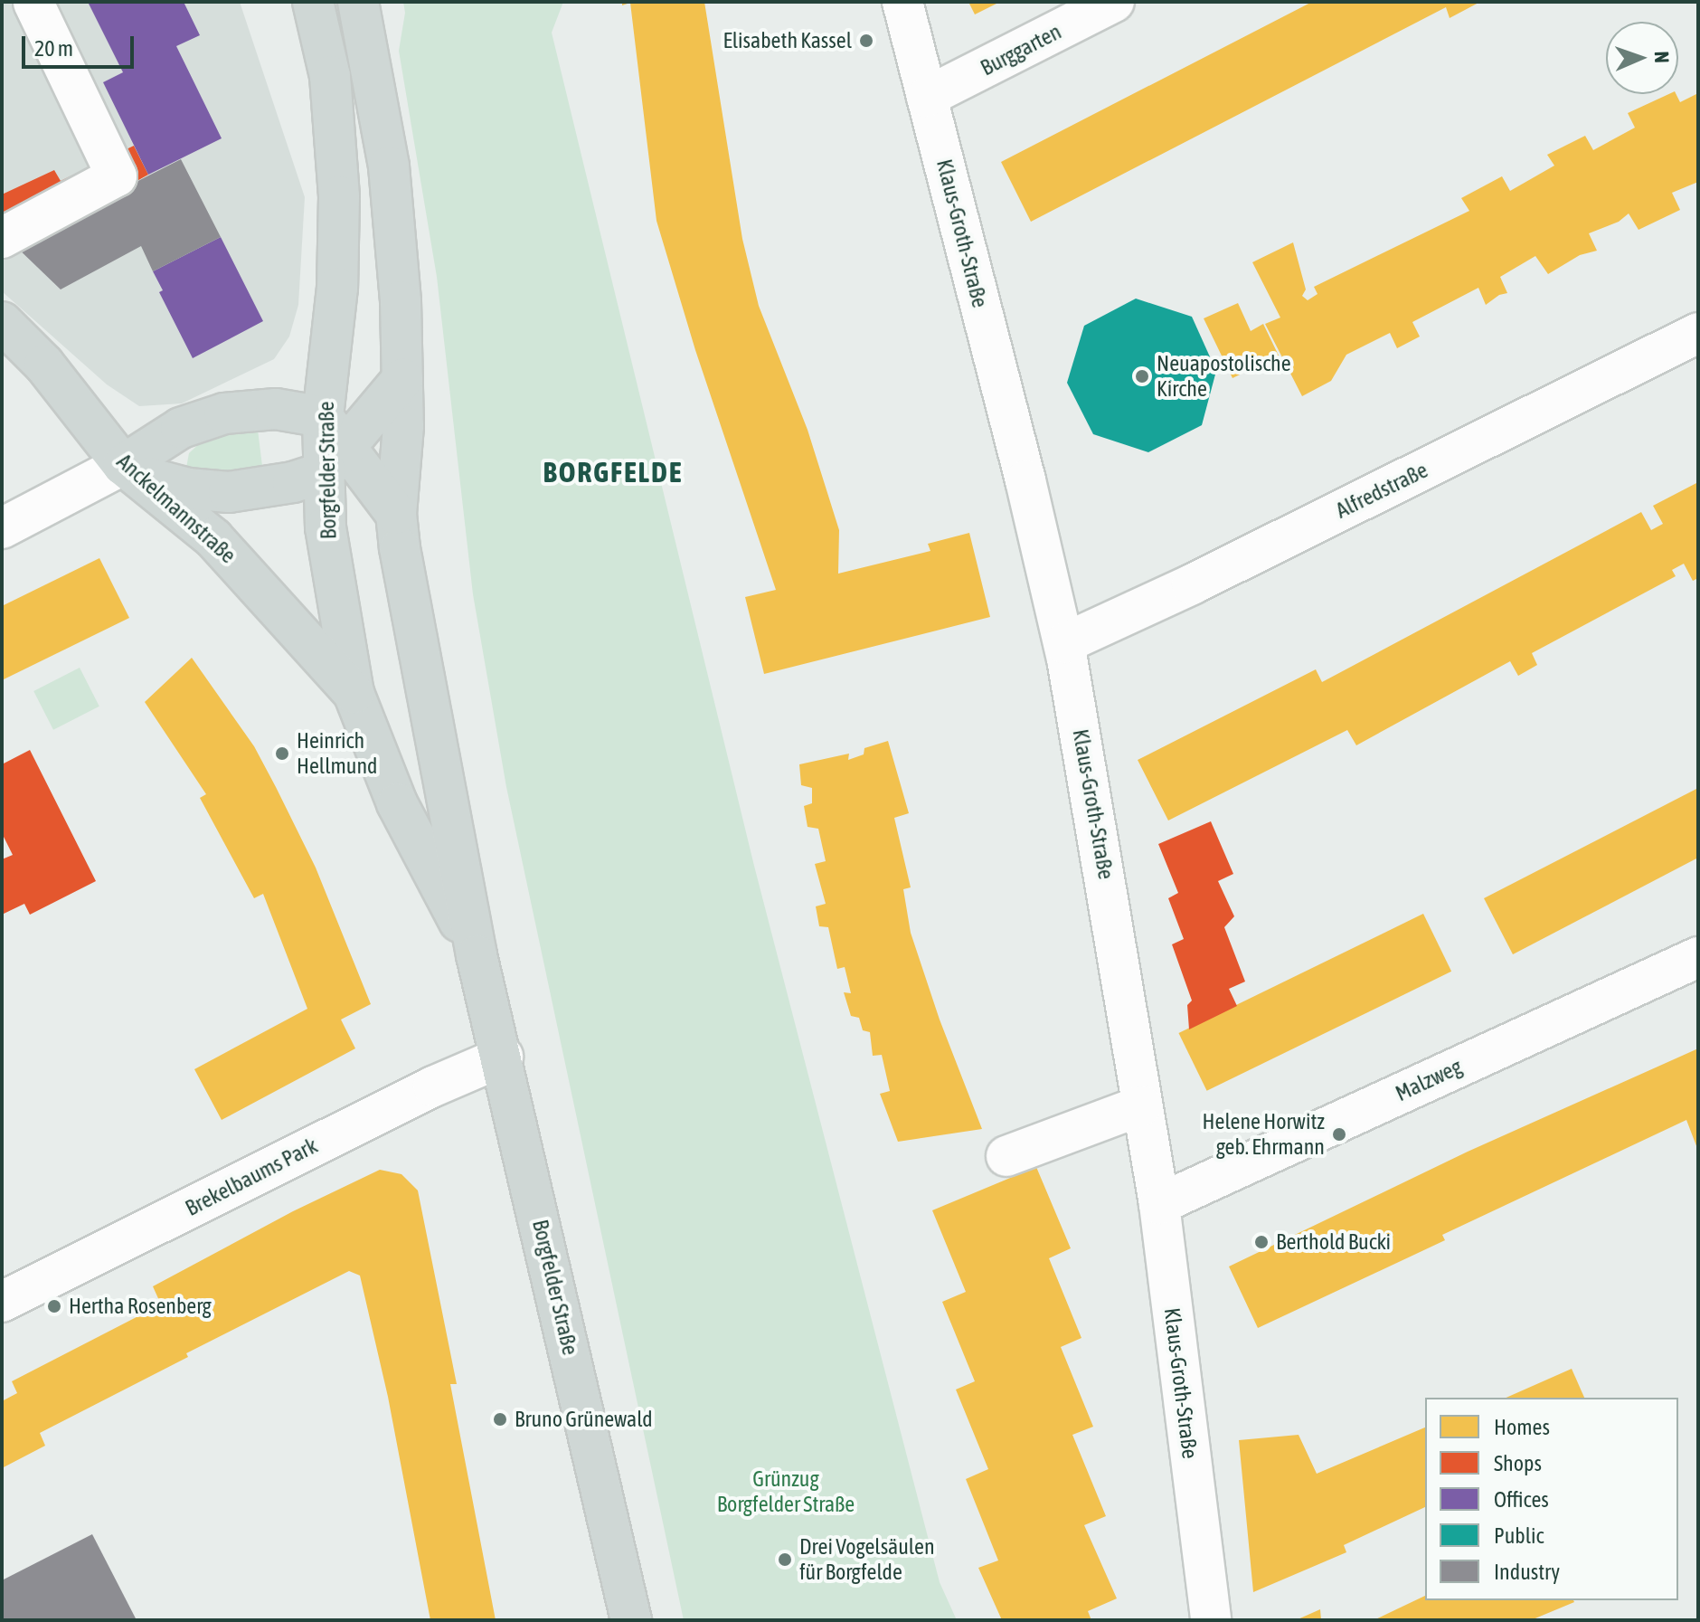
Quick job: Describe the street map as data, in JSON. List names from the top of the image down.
{
  "streets": {
    "main road": ["Borgfelder Straße", "Anckelmannstraße"],
    "street": [
      "Burggarten",
      "Klaus-Groth-Straße",
      "Alfredstraße",
      "Malzweg",
      "Brekelbaums Park"
    ]
  },
  "crossings": [
    ["Burggarten", "Klaus-Groth-Straße"],
    ["Klaus-Groth-Straße", "Alfredstraße"],
    ["Klaus-Groth-Straße", "Malzweg"],
    ["Borgfelder Straße", "Anckelmannstraße"],
    ["Borgfelder Straße", "Brekelbaums Park"]
  ],
  "districts": ["BORGFELDE"],
  "parks": ["Grünzug Borgfelder Straße"],
  "places": [
    "Elisabeth Kassel",
    "Neuapostolische Kirche",
    "Heinrich Hellmund",
    "Helene Horwitz geb. Ehrmann",
    "Berthold Bucki",
    "Hertha Rosenberg",
    "Bruno Grünewald",
    "Drei Vogelsäulen für Borgfelde"
  ],
  "legend": [
    "Homes",
    "Shops",
    "Offices",
    "Public",
    "Industry"
  ],
  "scale_bar": "20 m",
  "north": "right"
}
